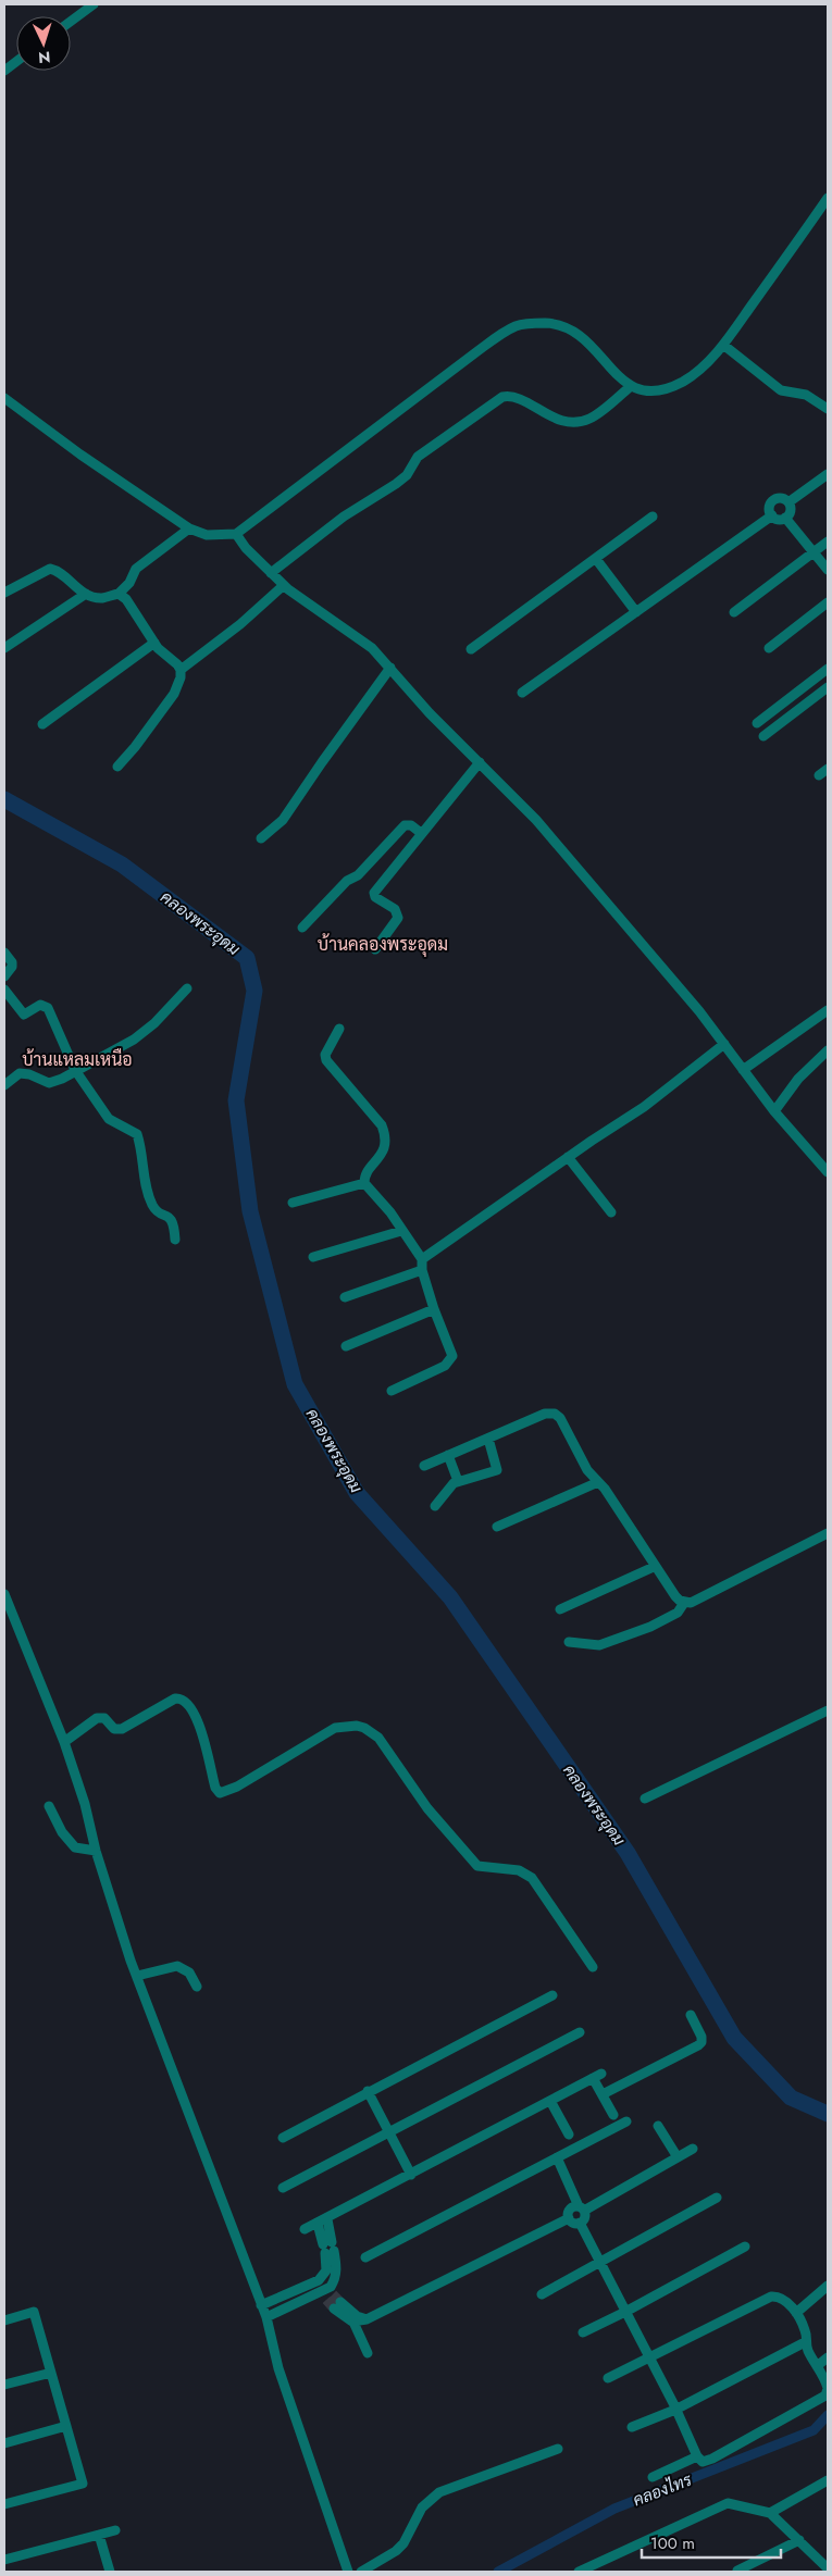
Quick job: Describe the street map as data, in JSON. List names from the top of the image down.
{
  "districts": ["บ้านคลองพระอุดม", "บ้านแหลมเหนือ"],
  "water": ["คลองพระอุดม", "คลองไทร"],
  "scale_bar": "100 m",
  "north": "bottom"
}
